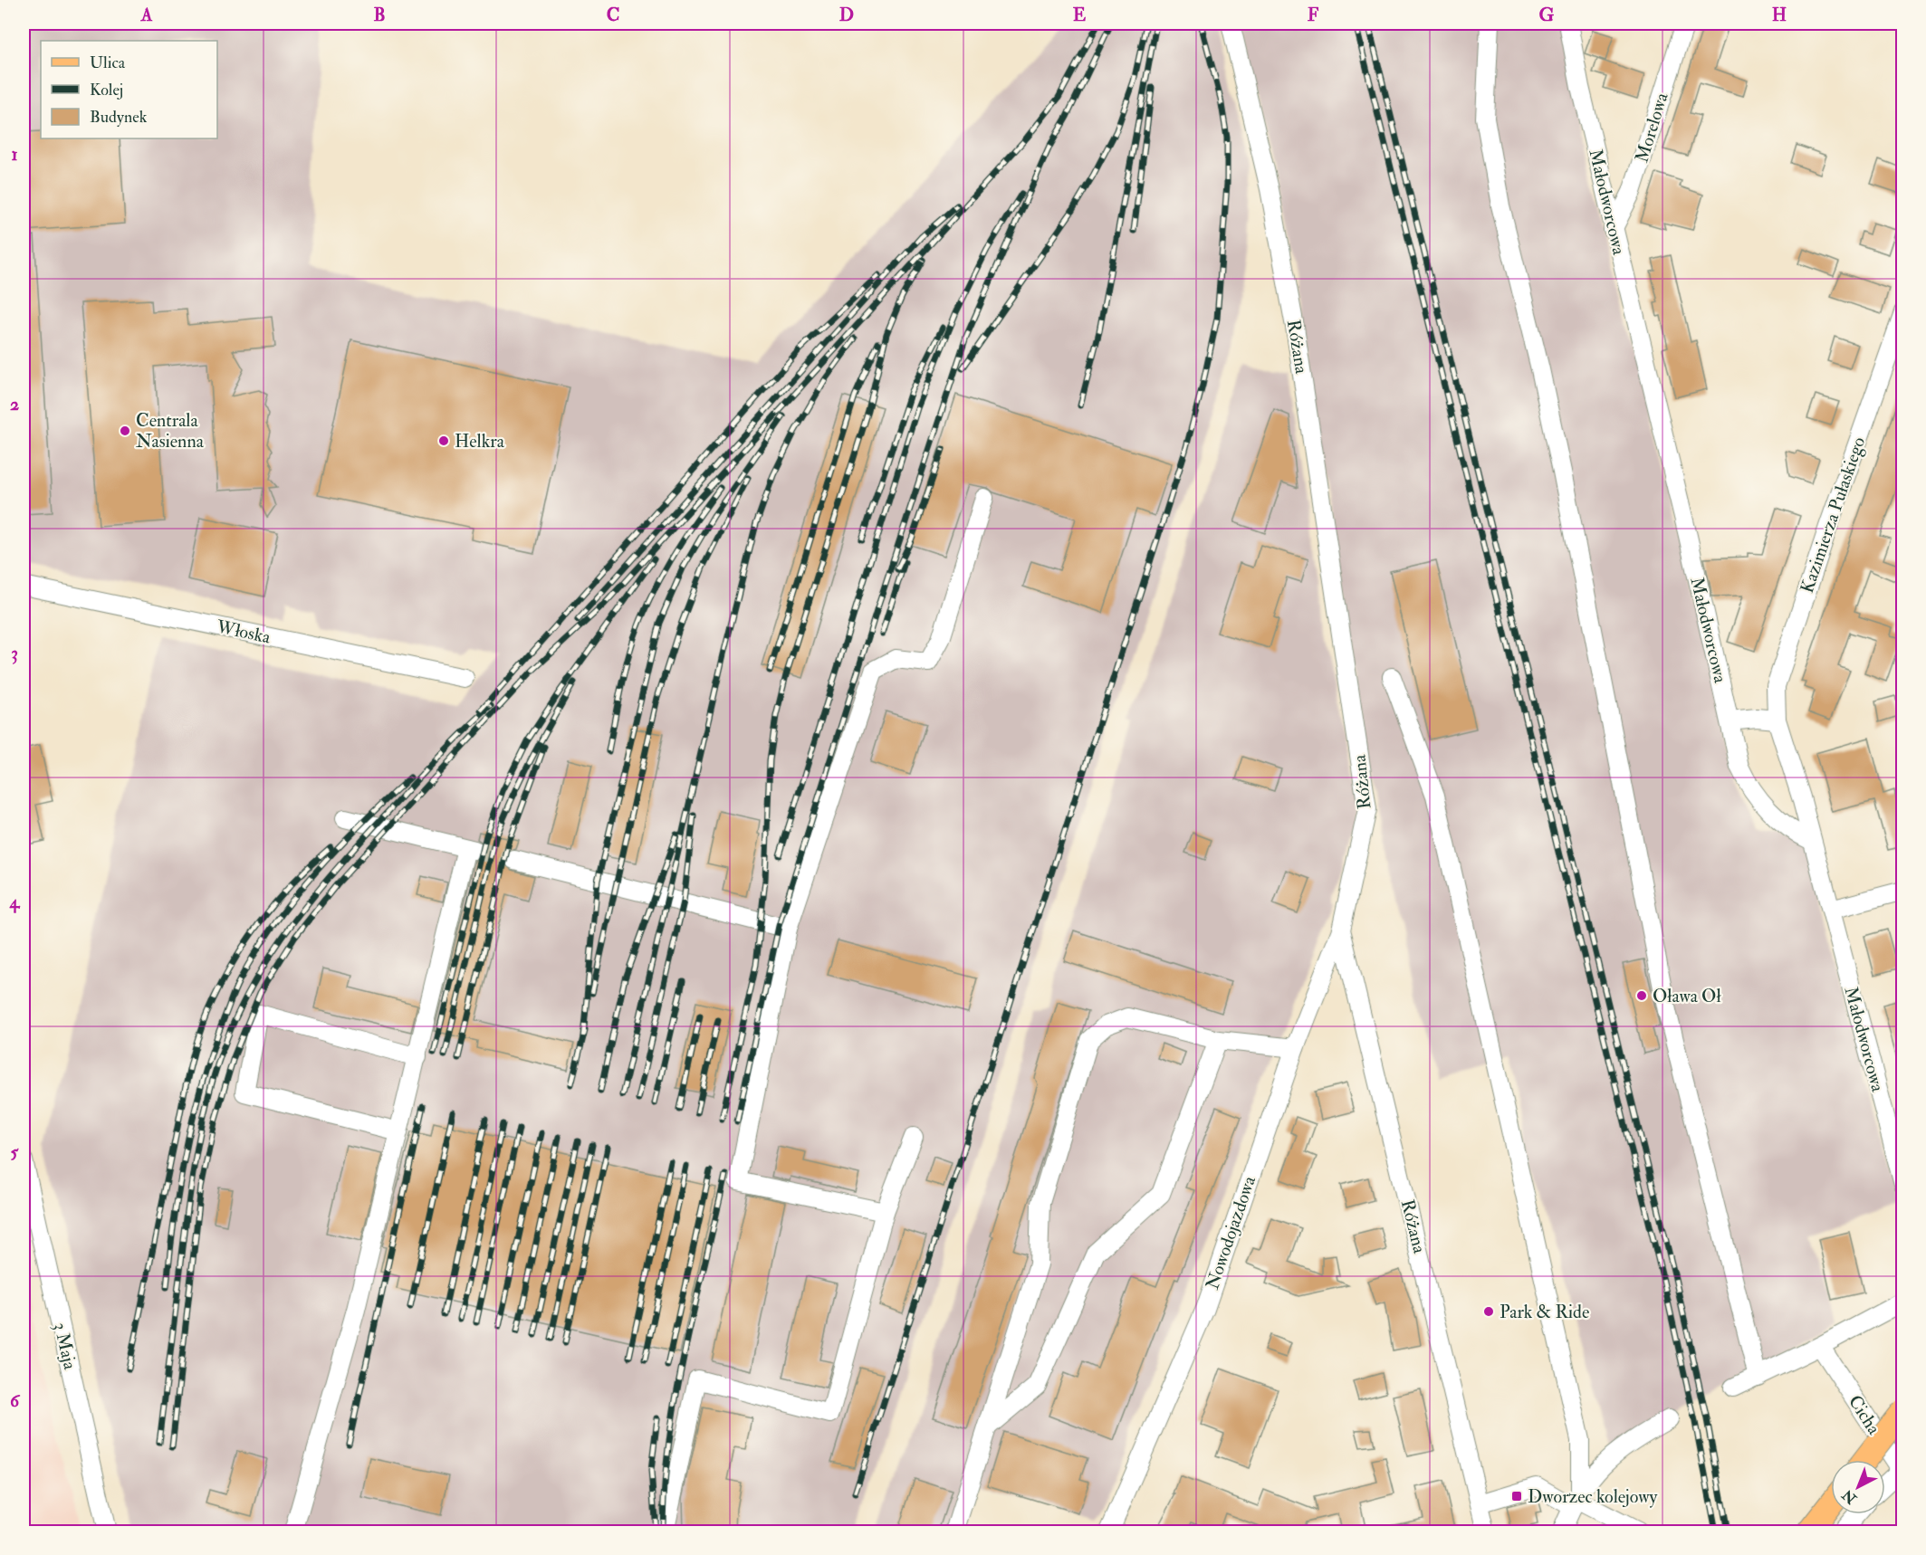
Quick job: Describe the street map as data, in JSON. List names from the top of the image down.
{
  "streets": {
    "street": [
      "Morelowa",
      "Małodworcowa",
      "Różana",
      "Kazimierza Pułaskiego",
      "Włoska",
      "Nowodojazdowa",
      "3 Maja",
      "Cicha"
    ]
  },
  "crossings": [
    ["Morelowa", "Małodworcowa"],
    ["Małodworcowa", "Kazimierza Pułaskiego"],
    ["Różana", "Nowodojazdowa"]
  ],
  "places": {
    "other": [
      "Centrala Nasienna",
      "Helkra",
      "Oława Oł",
      "Park & Ride"
    ],
    "transit": ["Dworzec kolejowy"]
  },
  "legend": ["Ulica", "Kolej", "Budynek"],
  "north": "bottom left",
  "grid": {
    "columns": [
      "A",
      "B",
      "C",
      "D",
      "E",
      "F",
      "G",
      "H"
    ],
    "rows": [
      "1",
      "2",
      "3",
      "4",
      "5",
      "6"
    ]
  }
}
